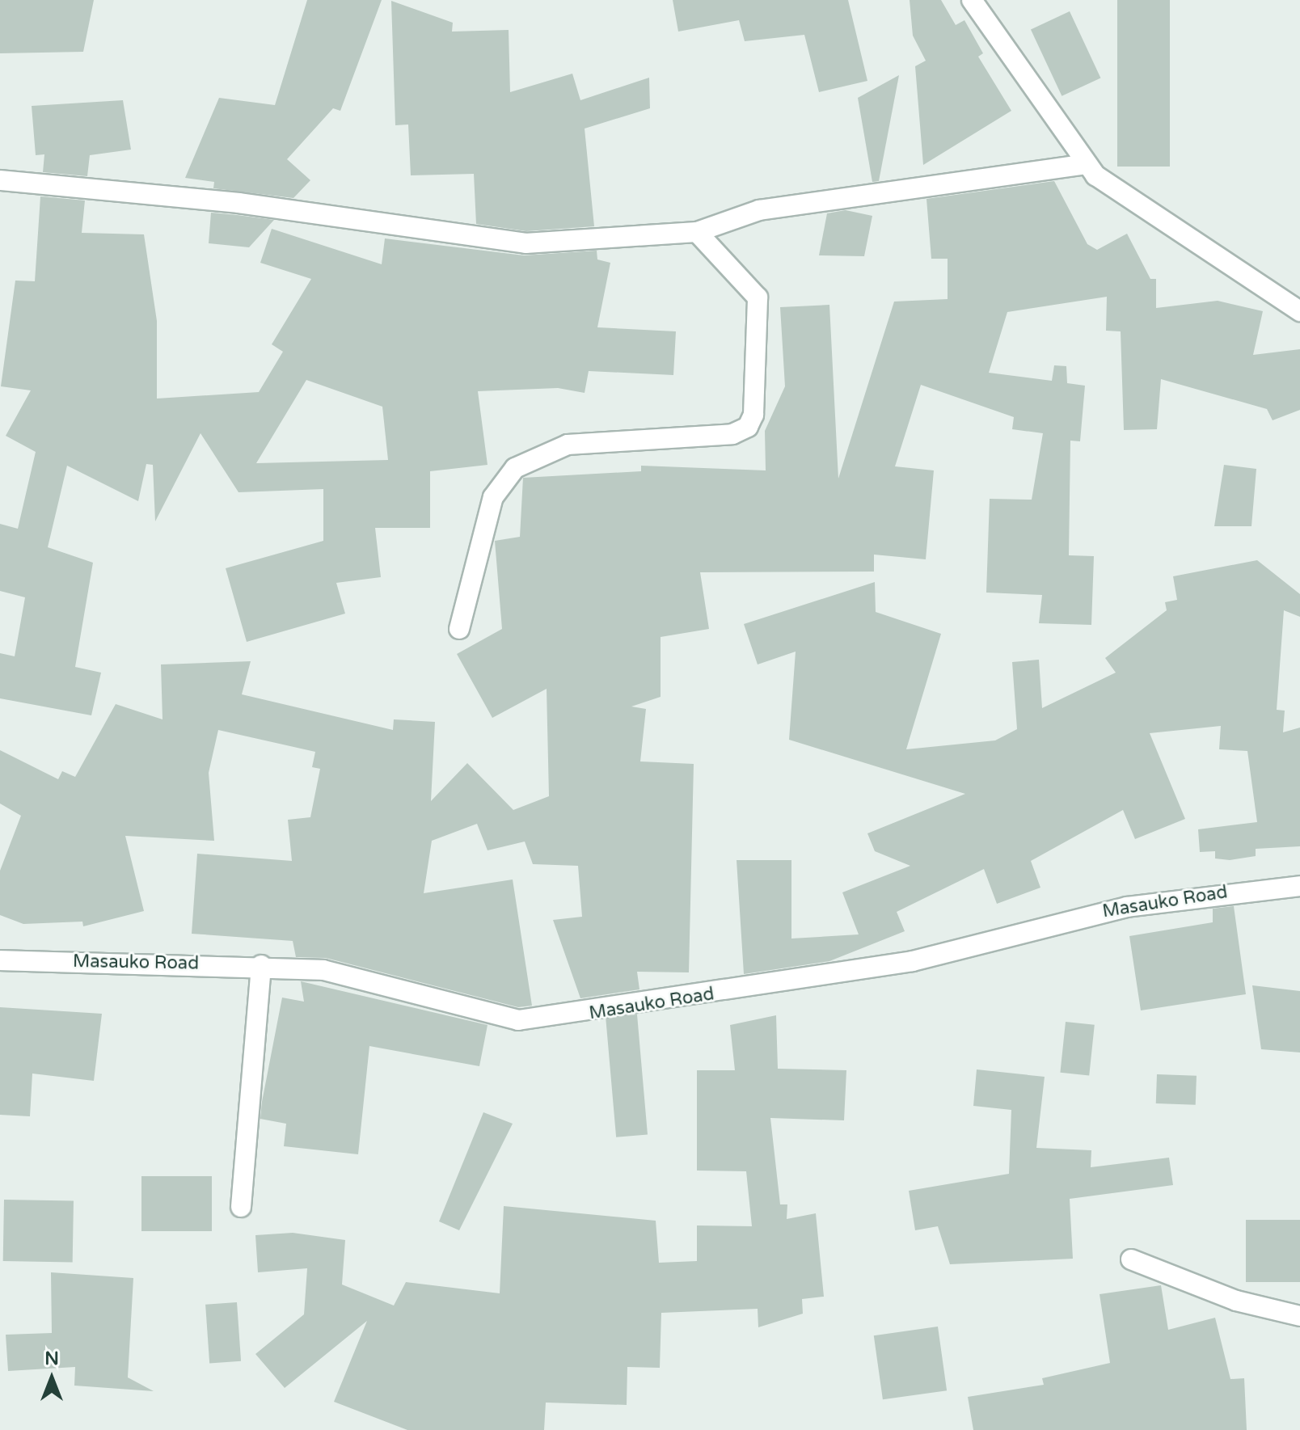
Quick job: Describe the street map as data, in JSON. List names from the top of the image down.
{
  "streets": {
    "street": ["Masauko Road"]
  },
  "north": "top"
}
